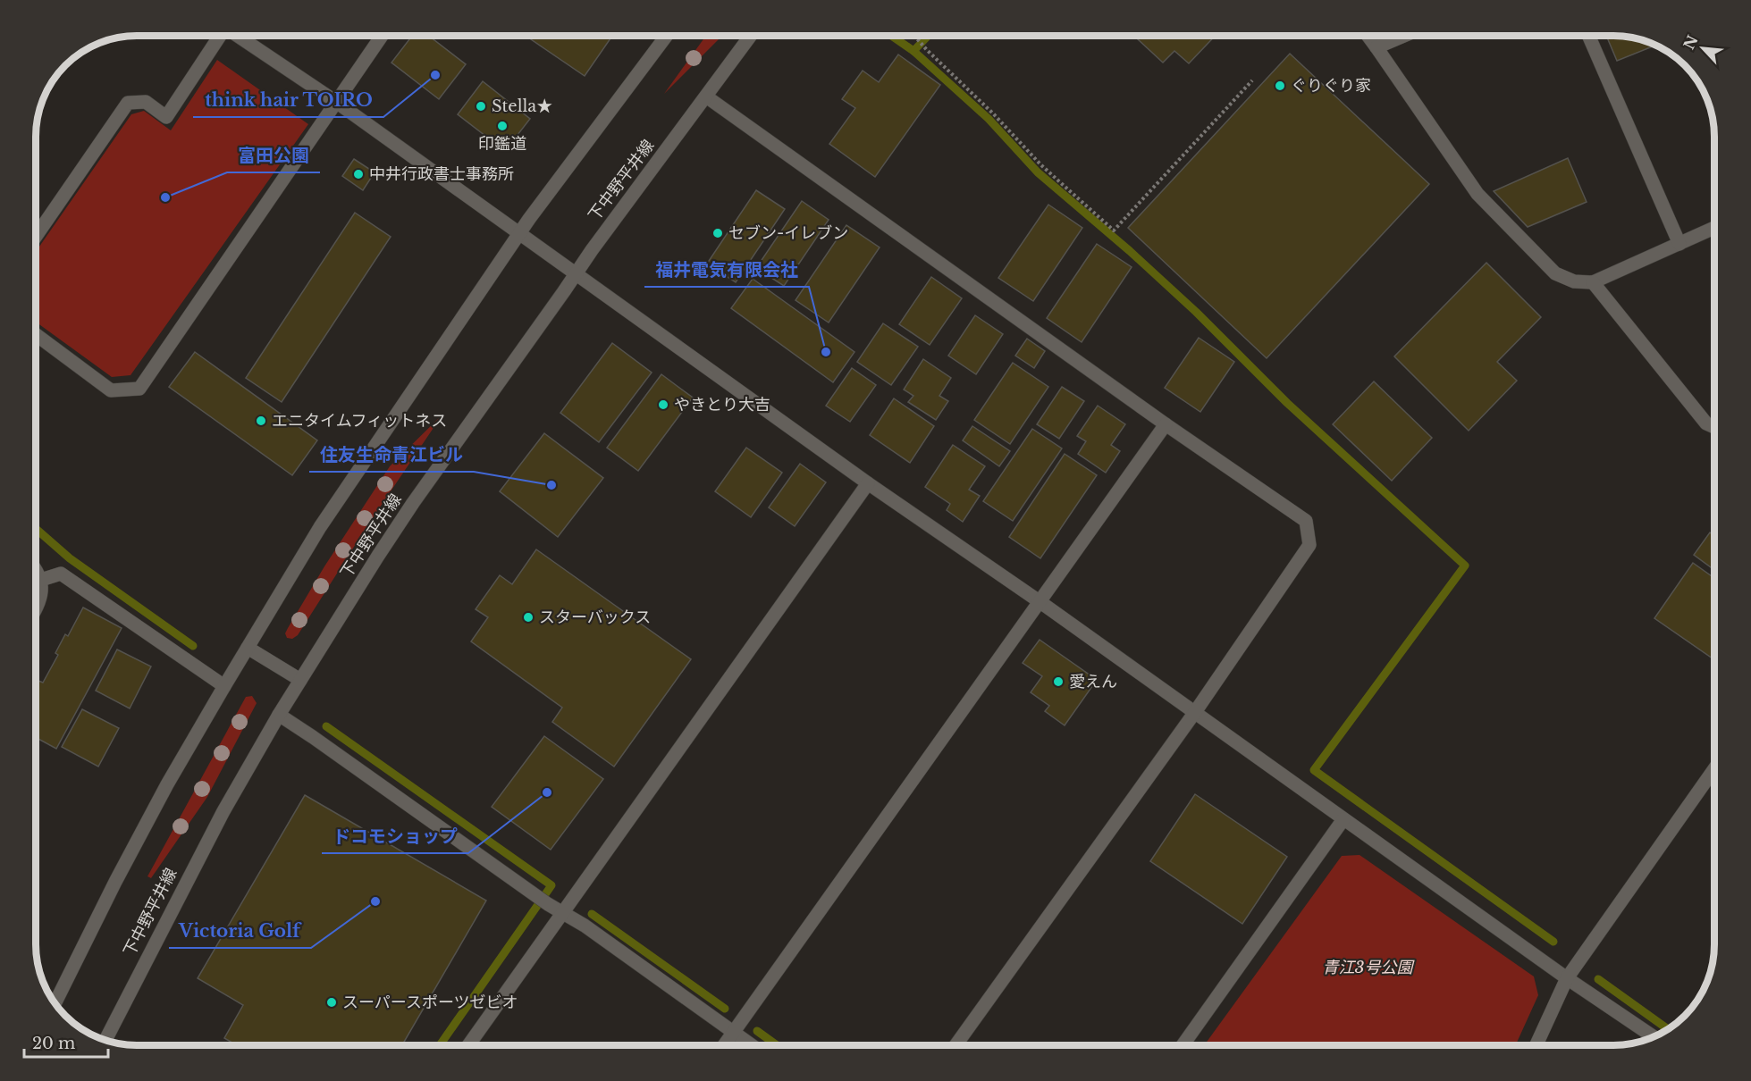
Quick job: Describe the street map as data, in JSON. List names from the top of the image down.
{
  "streets": {
    "street": ["下中野平井線"]
  },
  "parks": ["青江3号公園"],
  "places": [
    "think hair TOIRO",
    "ぐりぐり家",
    "Stella★",
    "印鑑道",
    "中井行政書士事務所",
    "富田公園",
    "セブン-イレブン",
    "福井電気有限会社",
    "やきとり大吉",
    "エニタイムフィットネス",
    "住友生命青江ビル",
    "スターバックス",
    "愛えん",
    "ドコモショップ",
    "Victoria Golf",
    "スーパースポーツゼビオ"
  ],
  "scale_bar": "20 m",
  "north": "top left"
}
